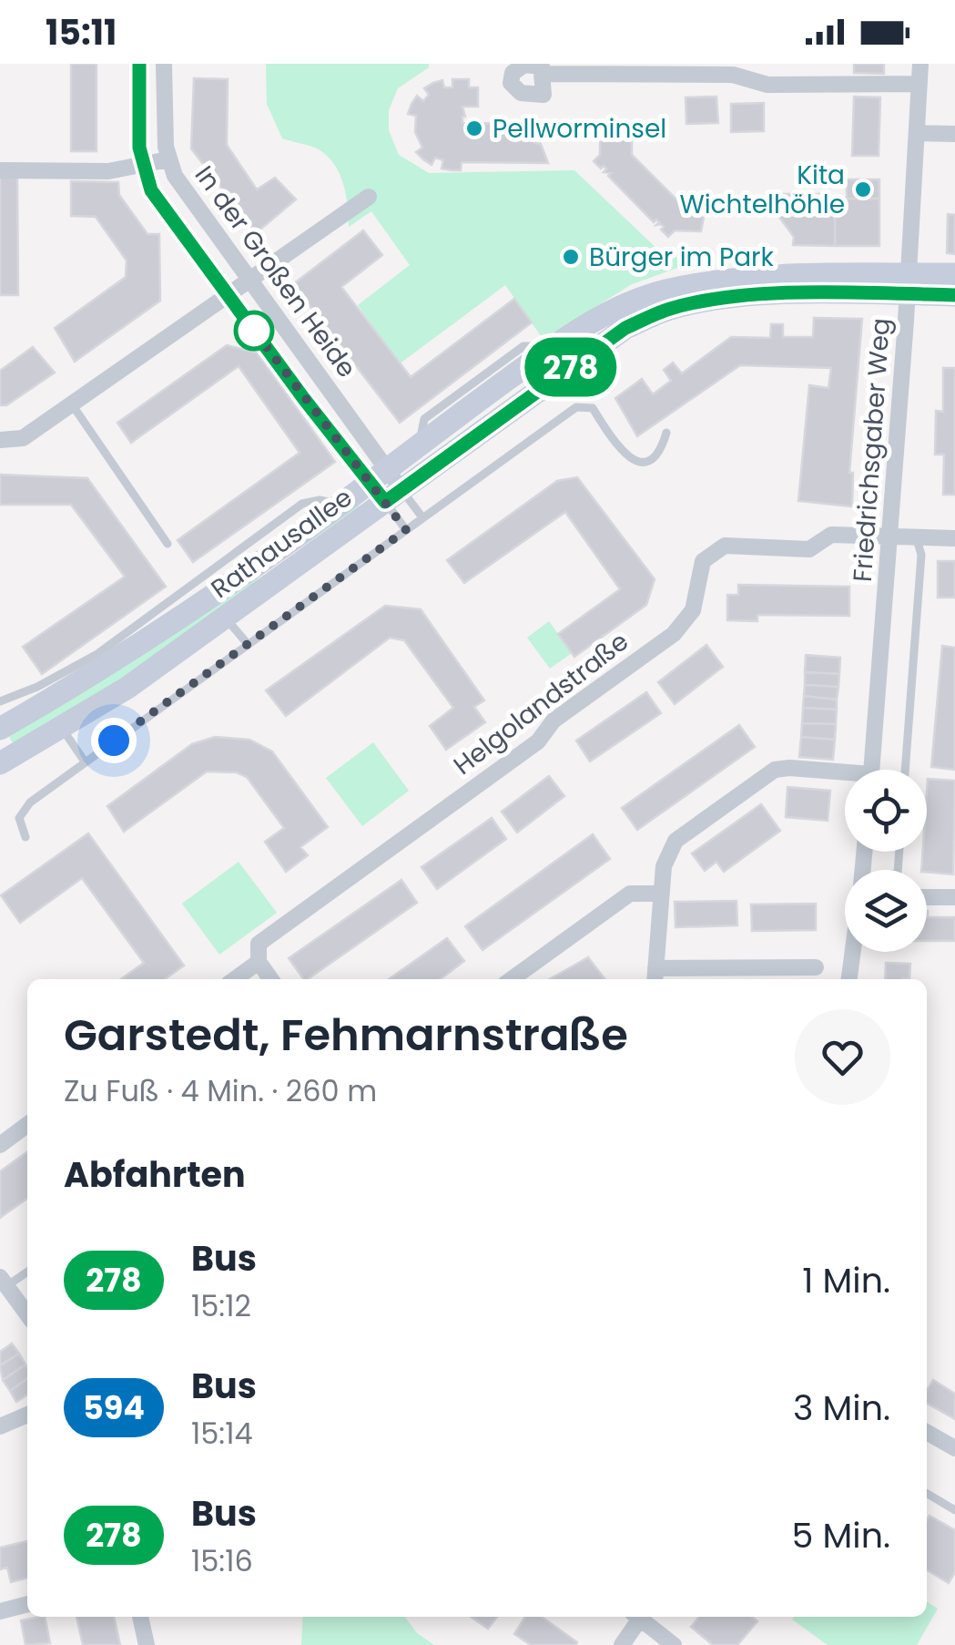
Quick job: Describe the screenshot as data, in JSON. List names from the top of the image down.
{
  "streets": {
    "main road": ["Rathausallee"],
    "street": ["In der Großen Heide", "Friedrichsgaber Weg", "Helgolandstraße"]
  },
  "crossings": [
    ["In der Großen Heide", "Rathausallee"],
    ["Friedrichsgaber Weg", "Rathausallee"],
    ["Friedrichsgaber Weg", "Helgolandstraße"]
  ],
  "places": ["Pellworminsel", "Kita Wichtelhöhle", "Bürger im Park"],
  "lines": ["bus line 278"],
  "page": {
    "status": "15:11",
    "on_map": "278",
    "heading": [
      ["Garstedt, Fehmarnstraße", "Zu Fuß · 4 Min. · 260 m"],
      "Abfahrten"
    ],
    "list": [
      {
        "mark": "278",
        "name": "Bus",
        "note": "15:12",
        "value": "1 Min."
      },
      {
        "mark": "594",
        "name": "Bus",
        "note": "15:14",
        "value": "3 Min."
      },
      {
        "mark": "278",
        "name": "Bus",
        "note": "15:16",
        "value": "5 Min."
      }
    ]
  }
}
